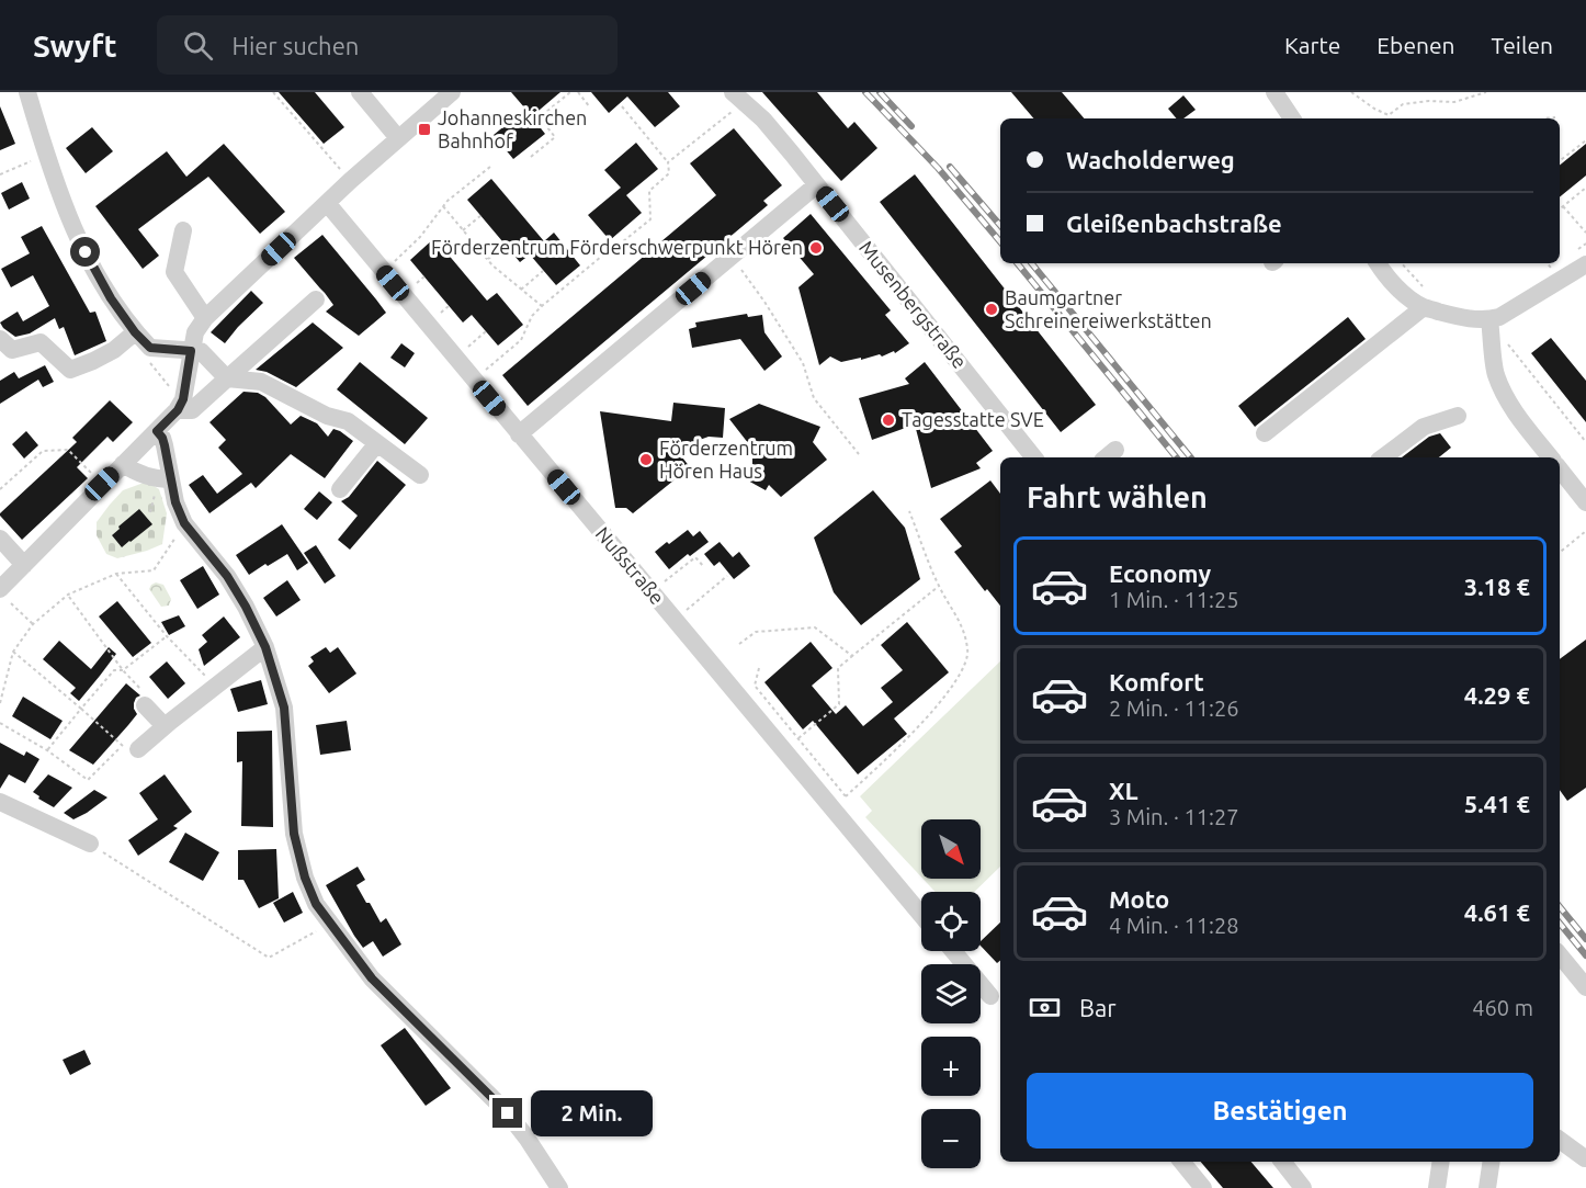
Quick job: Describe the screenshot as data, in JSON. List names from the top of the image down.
{
  "streets": {
    "street": ["Musenbergstraße", "Nußstraße"]
  },
  "places": {
    "transit": ["Johanneskirchen Bahnhof"],
    "other": [
      "Förderzentrum Förderschwerpunkt Hören",
      "Baumgartner Schreinereiwerkstätten",
      "Tagesstatte SVE",
      "Förderzentrum Hören Haus"
    ]
  },
  "north": "bottom right",
  "page": {
    "header": "Swyft",
    "search": "Hier suchen",
    "nav": ["Karte", "Ebenen", "Teilen"],
    "banner": ["Wacholderweg", "Gleißenbachstraße"],
    "heading": "Fahrt wählen",
    "list": [
      {
        "name": "Economy",
        "note": "1 Min. · 11:25",
        "value": "3.18 €"
      },
      {
        "name": "Komfort",
        "note": "2 Min. · 11:26",
        "value": "4.29 €"
      },
      {
        "name": "XL",
        "note": "3 Min. · 11:27",
        "value": "5.41 €"
      },
      {
        "name": "Moto",
        "note": "4 Min. · 11:28",
        "value": "4.61 €"
      }
    ],
    "map_buttons": ["+", "−"],
    "pay": ["Bar", "460 m"],
    "buttons": "Bestätigen",
    "bubble": "2 Min."
  }
}
